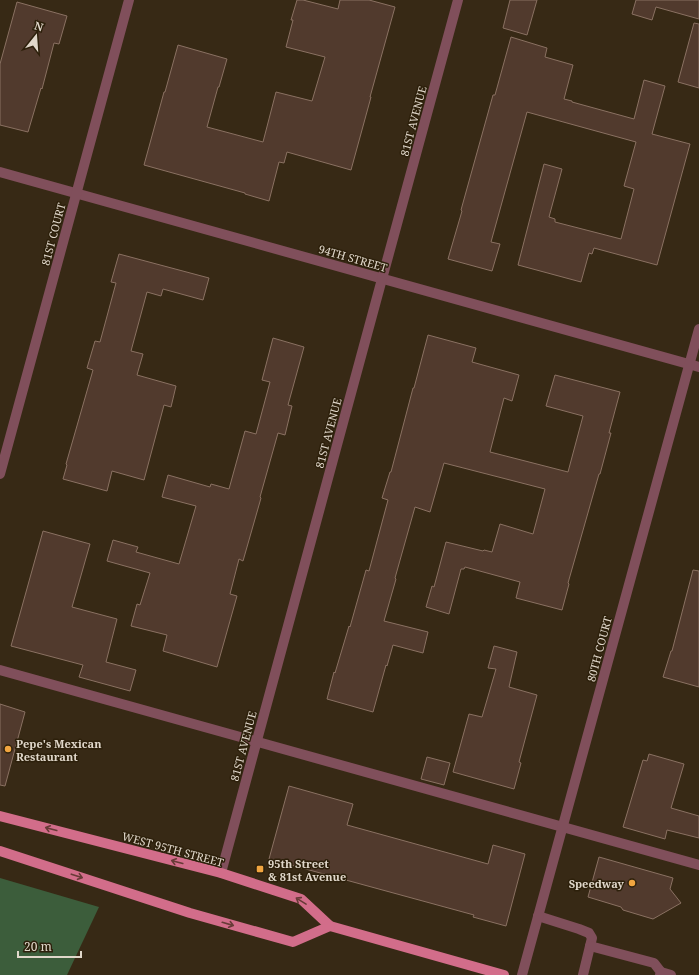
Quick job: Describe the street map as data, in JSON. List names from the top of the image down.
{
  "streets": {
    "main road": ["WEST 95TH STREET"],
    "street": [
      "81ST AVENUE",
      "81ST COURT",
      "94TH STREET",
      "80TH COURT"
    ]
  },
  "crossings": [
    ["81ST AVENUE", "94TH STREET"],
    ["81ST AVENUE", "WEST 95TH STREET"],
    ["81ST COURT", "94TH STREET"],
    ["94TH STREET", "80TH COURT"]
  ],
  "places": {
    "other": ["Pepe's Mexican Restaurant", "Speedway"],
    "transit": ["95th Street & 81st Avenue"]
  },
  "scale_bar": "20 m",
  "north": "top"
}
